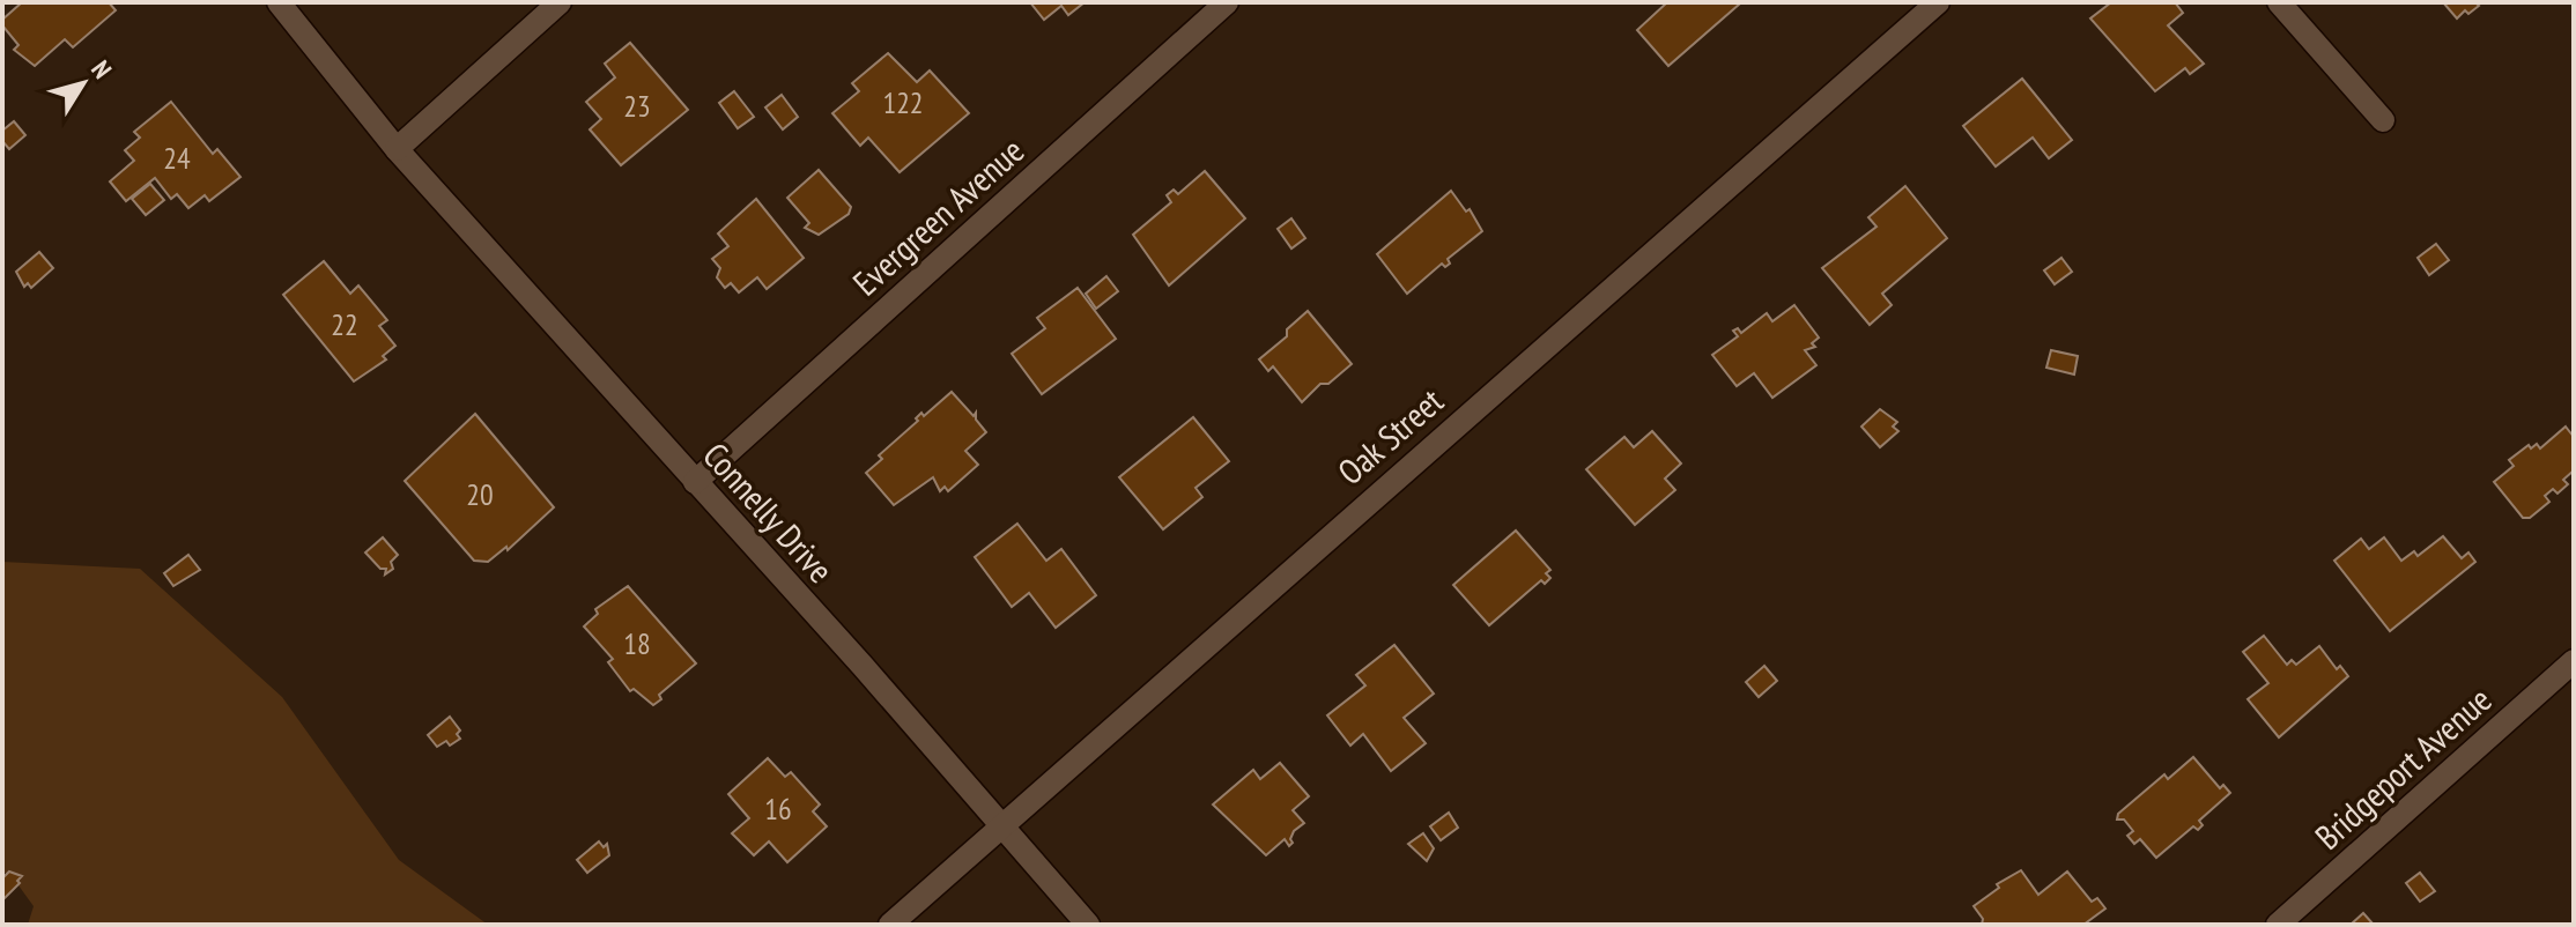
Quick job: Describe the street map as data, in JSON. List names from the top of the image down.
{
  "streets": {
    "street": [
      "Evergreen Avenue",
      "Oak Street",
      "Connelly Drive",
      "Bridgeport Avenue"
    ]
  },
  "crossings": [
    ["Evergreen Avenue", "Connelly Drive"],
    ["Oak Street", "Connelly Drive"]
  ],
  "house_numbers": [
    "122",
    "23",
    "24",
    "22",
    "20",
    "18",
    "16"
  ],
  "north": "top right"
}
